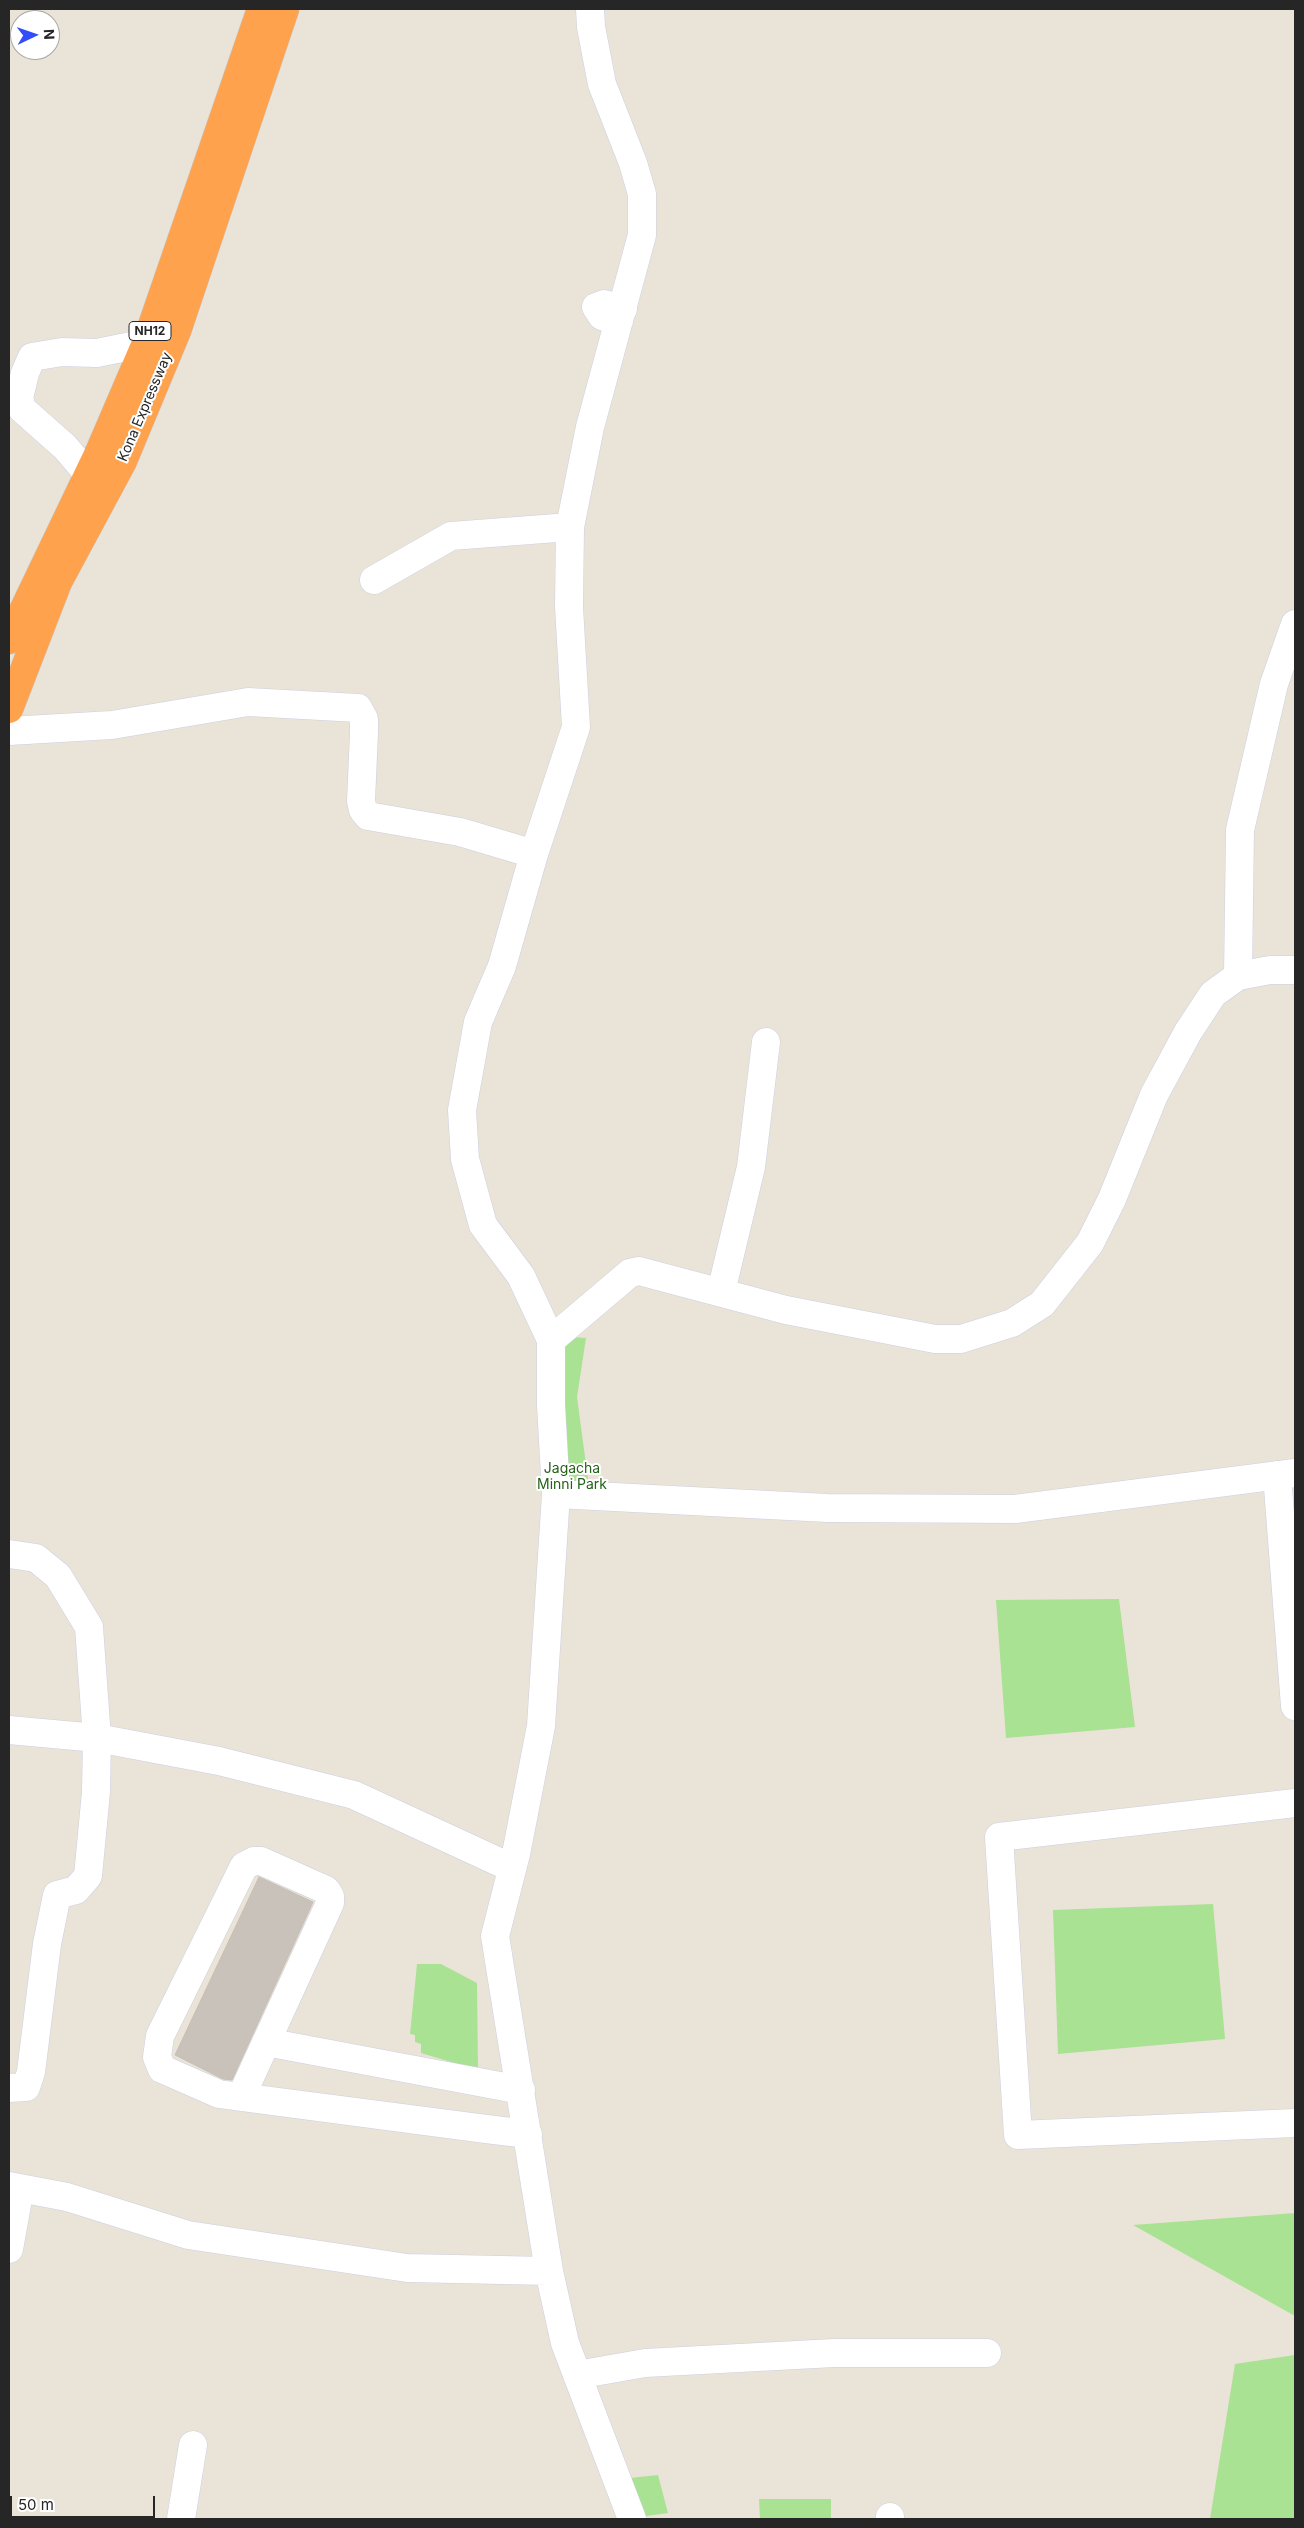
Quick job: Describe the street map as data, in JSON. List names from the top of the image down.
{
  "streets": {
    "highway": ["NH12", "Kona Expressway"]
  },
  "parks": ["Jagacha Minni Park"],
  "scale_bar": "50 m",
  "north": "right"
}
